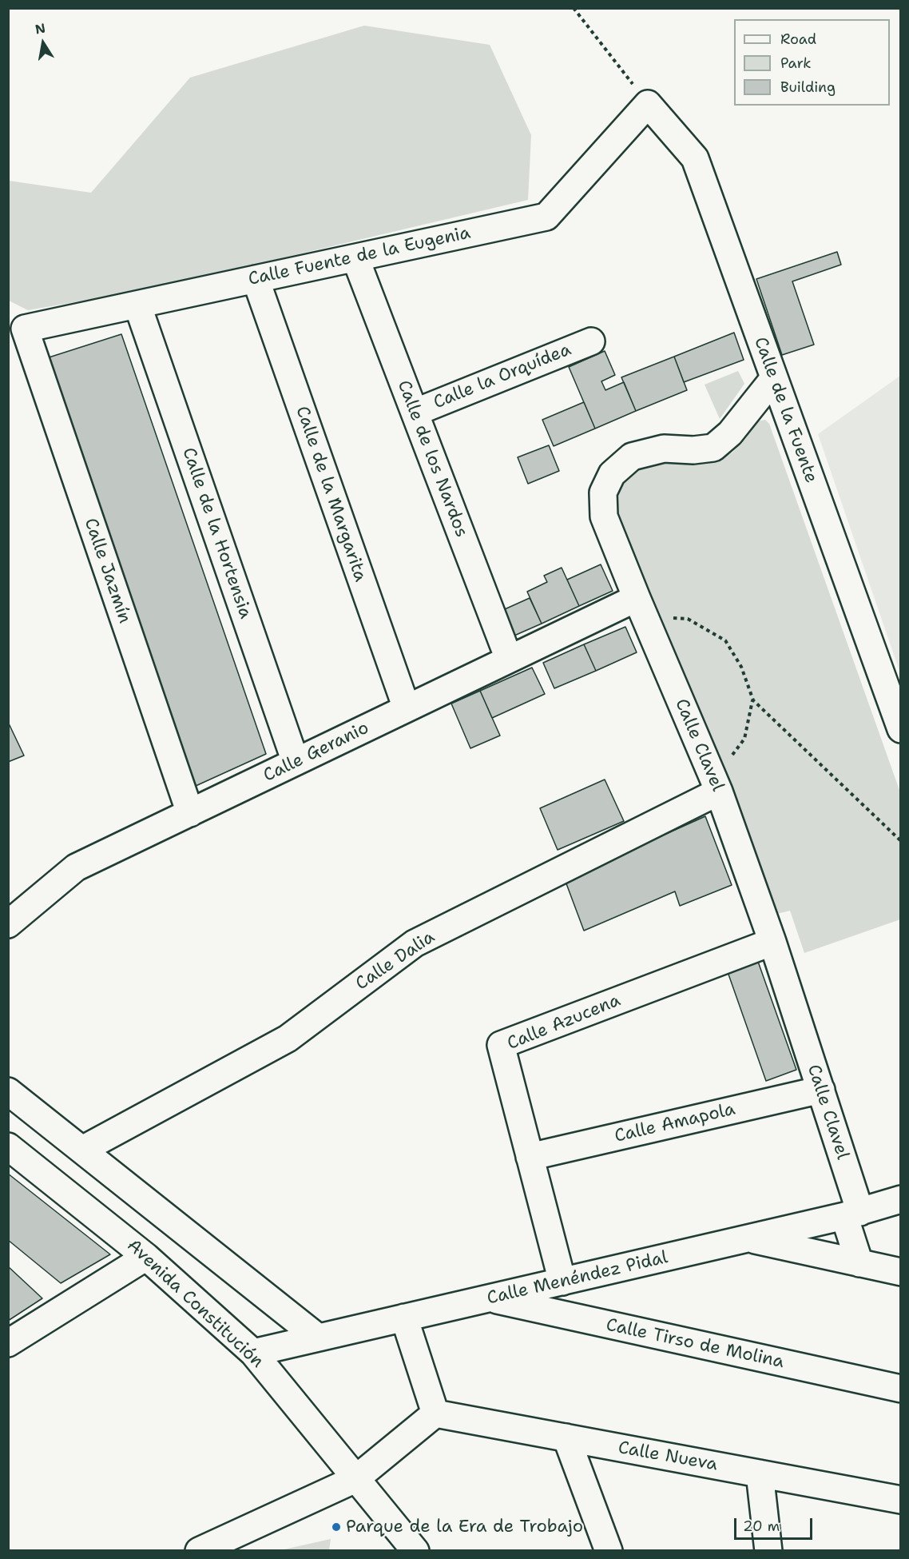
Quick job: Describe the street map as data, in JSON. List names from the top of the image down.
{
  "streets": {
    "street": [
      "Calle Fuente de la Eugenia",
      "Calle la Orquídea",
      "Calle de la Fuente",
      "Calle de los Nardos",
      "Calle de la Margarita",
      "Calle de la Hortensia",
      "Calle Jazmín",
      "Calle Clavel",
      "Calle Geranio",
      "Calle Dalia",
      "Calle Azucena",
      "Calle Amapola",
      "Calle Menéndez Pidal",
      "Avenida Constitución",
      "Calle Tirso de Molina",
      "Calle Nueva"
    ]
  },
  "crossings": [
    ["Calle Fuente de la Eugenia", "Calle de la Fuente"],
    ["Calle Fuente de la Eugenia", "Calle de los Nardos"],
    ["Calle Fuente de la Eugenia", "Calle de la Margarita"],
    ["Calle Fuente de la Eugenia", "Calle de la Hortensia"],
    ["Calle Fuente de la Eugenia", "Calle Jazmín"],
    ["Calle la Orquídea", "Calle de los Nardos"],
    ["Calle de la Fuente", "Calle Clavel"],
    ["Calle de los Nardos", "Calle Geranio"],
    ["Calle de la Margarita", "Calle Geranio"],
    ["Calle de la Hortensia", "Calle Geranio"],
    ["Calle Jazmín", "Calle Geranio"],
    ["Calle Clavel", "Calle Geranio"],
    ["Calle Clavel", "Calle Dalia"],
    ["Calle Clavel", "Calle Azucena"],
    ["Calle Clavel", "Calle Amapola"],
    ["Calle Clavel", "Calle Menéndez Pidal"],
    ["Calle Azucena", "Calle Amapola"],
    ["Calle Azucena", "Calle Menéndez Pidal"],
    ["Calle Menéndez Pidal", "Avenida Constitución"],
    ["Calle Menéndez Pidal", "Calle Tirso de Molina"]
  ],
  "places": ["Parque de la Era de Trobajo"],
  "legend": ["Road", "Park", "Building"],
  "scale_bar": "20 m",
  "north": "top"
}
